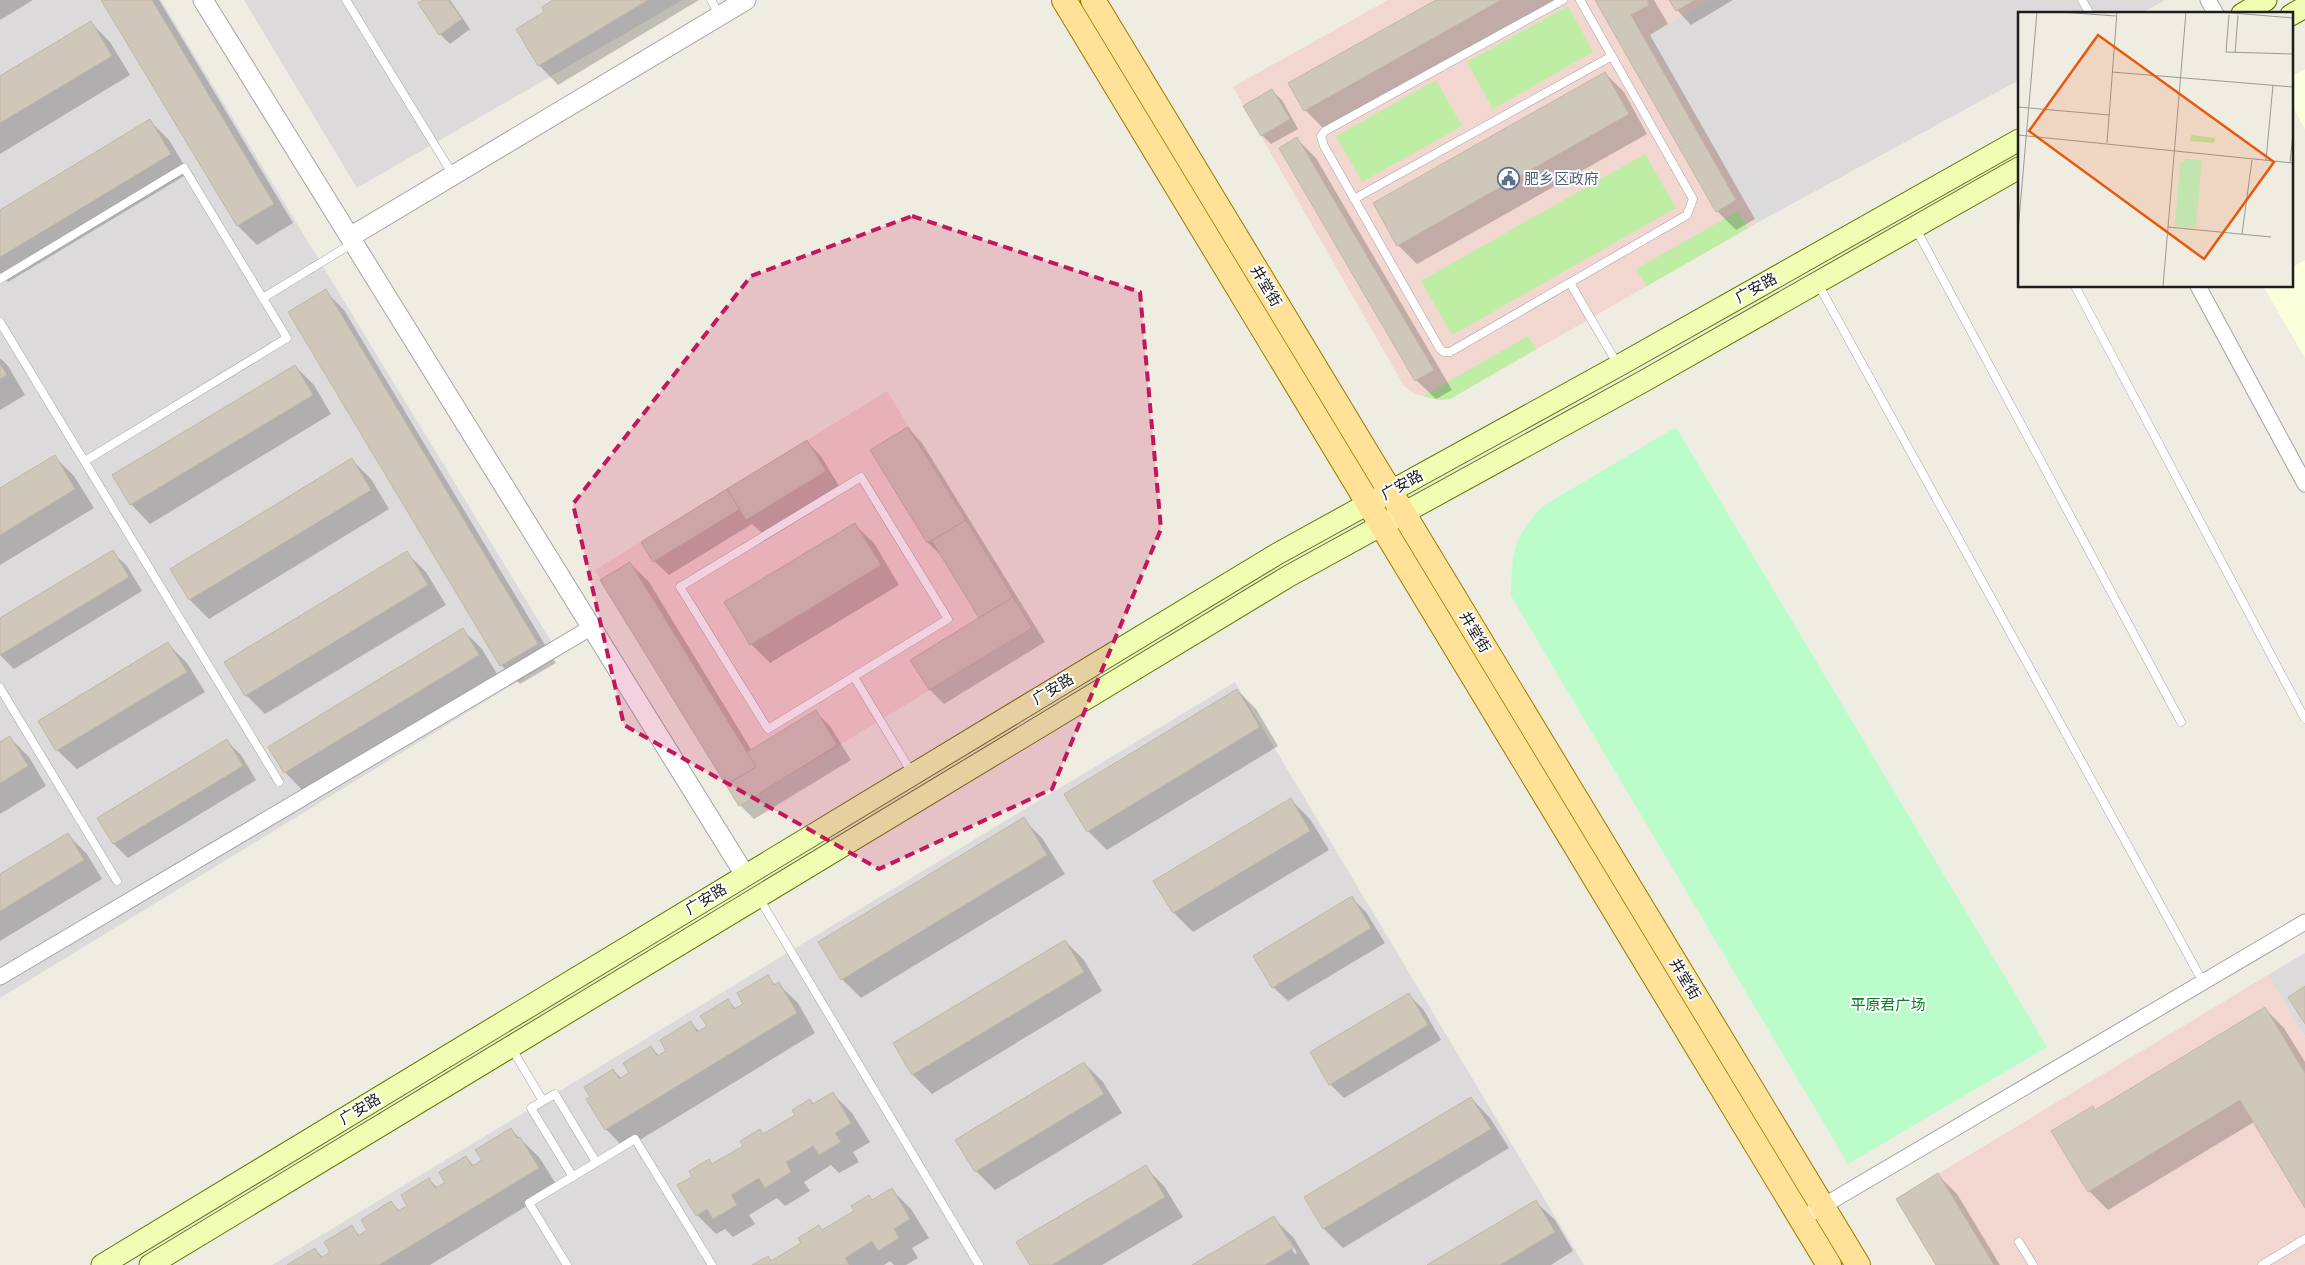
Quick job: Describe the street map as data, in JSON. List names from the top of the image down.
{
  "streets": {
    "main road": ["井堂街", "广安路"]
  },
  "crossings": [
    ["井堂街", "广安路"]
  ],
  "parks": ["平原君广场"],
  "places": {
    "public building": ["肥乡区政府"]
  }
}
